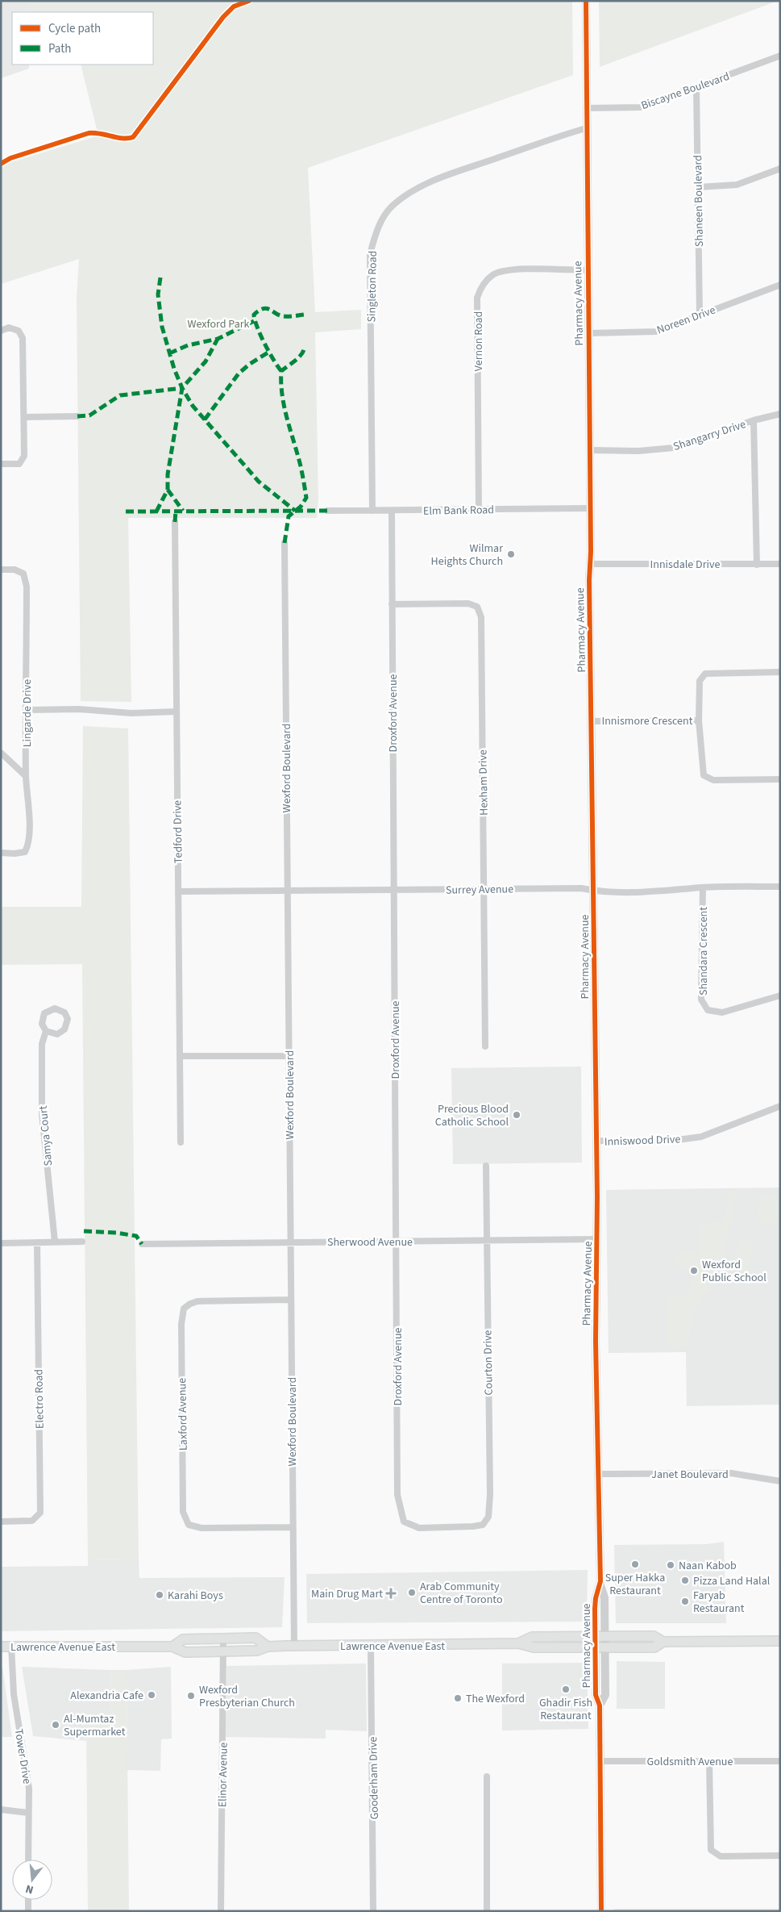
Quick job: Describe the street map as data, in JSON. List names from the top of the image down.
{
  "streets": {
    "main road": ["Lawrence Avenue East"],
    "street": [
      "Biscayne Boulevard",
      "Shaneen Boulevard",
      "Singleton Road",
      "Pharmacy Avenue",
      "Noreen Drive",
      "Vernon Road",
      "Shangarry Drive",
      "Elm Bank Road",
      "Innisdale Drive",
      "Lingarde Drive",
      "Droxford Avenue",
      "Innismore Crescent",
      "Wexford Boulevard",
      "Hexham Drive",
      "Tedford Drive",
      "Surrey Avenue",
      "Shandara Crescent",
      "Samya Court",
      "Inniswood Drive",
      "Sherwood Avenue",
      "Courton Drive",
      "Electro Road",
      "Laxford Avenue",
      "Janet Boulevard",
      "Tower Drive",
      "Goldsmith Avenue",
      "Elinor Avenue",
      "Gooderham Drive"
    ]
  },
  "crossings": [
    ["Biscayne Boulevard", "Shaneen Boulevard"],
    ["Biscayne Boulevard", "Pharmacy Avenue"],
    ["Shaneen Boulevard", "Noreen Drive"],
    ["Singleton Road", "Pharmacy Avenue"],
    ["Singleton Road", "Elm Bank Road"],
    ["Pharmacy Avenue", "Noreen Drive"],
    ["Pharmacy Avenue", "Vernon Road"],
    ["Pharmacy Avenue", "Shangarry Drive"],
    ["Pharmacy Avenue", "Elm Bank Road"],
    ["Pharmacy Avenue", "Innisdale Drive"],
    ["Pharmacy Avenue", "Innismore Crescent"],
    ["Pharmacy Avenue", "Surrey Avenue"],
    ["Pharmacy Avenue", "Inniswood Drive"],
    ["Pharmacy Avenue", "Sherwood Avenue"],
    ["Pharmacy Avenue", "Janet Boulevard"],
    ["Pharmacy Avenue", "Lawrence Avenue East"],
    ["Pharmacy Avenue", "Goldsmith Avenue"],
    ["Vernon Road", "Elm Bank Road"],
    ["Elm Bank Road", "Droxford Avenue"],
    ["Droxford Avenue", "Hexham Drive"],
    ["Droxford Avenue", "Surrey Avenue"],
    ["Droxford Avenue", "Sherwood Avenue"],
    ["Droxford Avenue", "Courton Drive"],
    ["Wexford Boulevard", "Surrey Avenue"],
    ["Wexford Boulevard", "Sherwood Avenue"],
    ["Wexford Boulevard", "Laxford Avenue"],
    ["Wexford Boulevard", "Lawrence Avenue East"],
    ["Hexham Drive", "Surrey Avenue"],
    ["Tedford Drive", "Surrey Avenue"],
    ["Surrey Avenue", "Shandara Crescent"],
    ["Sherwood Avenue", "Courton Drive"],
    ["Lawrence Avenue East", "Tower Drive"],
    ["Lawrence Avenue East", "Elinor Avenue"],
    ["Lawrence Avenue East", "Gooderham Drive"]
  ],
  "parks": ["Wexford Park"],
  "places": {
    "other": [
      "Wilmar Heights Church",
      "Precious Blood Catholic School",
      "Wexford Public School",
      "Super Hakka Restaurant",
      "Naan Kabob",
      "Pizza Land Halal",
      "Arab Community Centre of Toronto",
      "Karahi Boys",
      "Faryab Restaurant",
      "Ghadir Fish Restaurant",
      "Alexandria Cafe",
      "Wexford Presbyterian Church",
      "The Wexford",
      "Al-Mumtaz Supermarket"
    ],
    "health": ["Main Drug Mart"]
  },
  "legend": ["Cycle path", "Path"],
  "north": "bottom"
}
